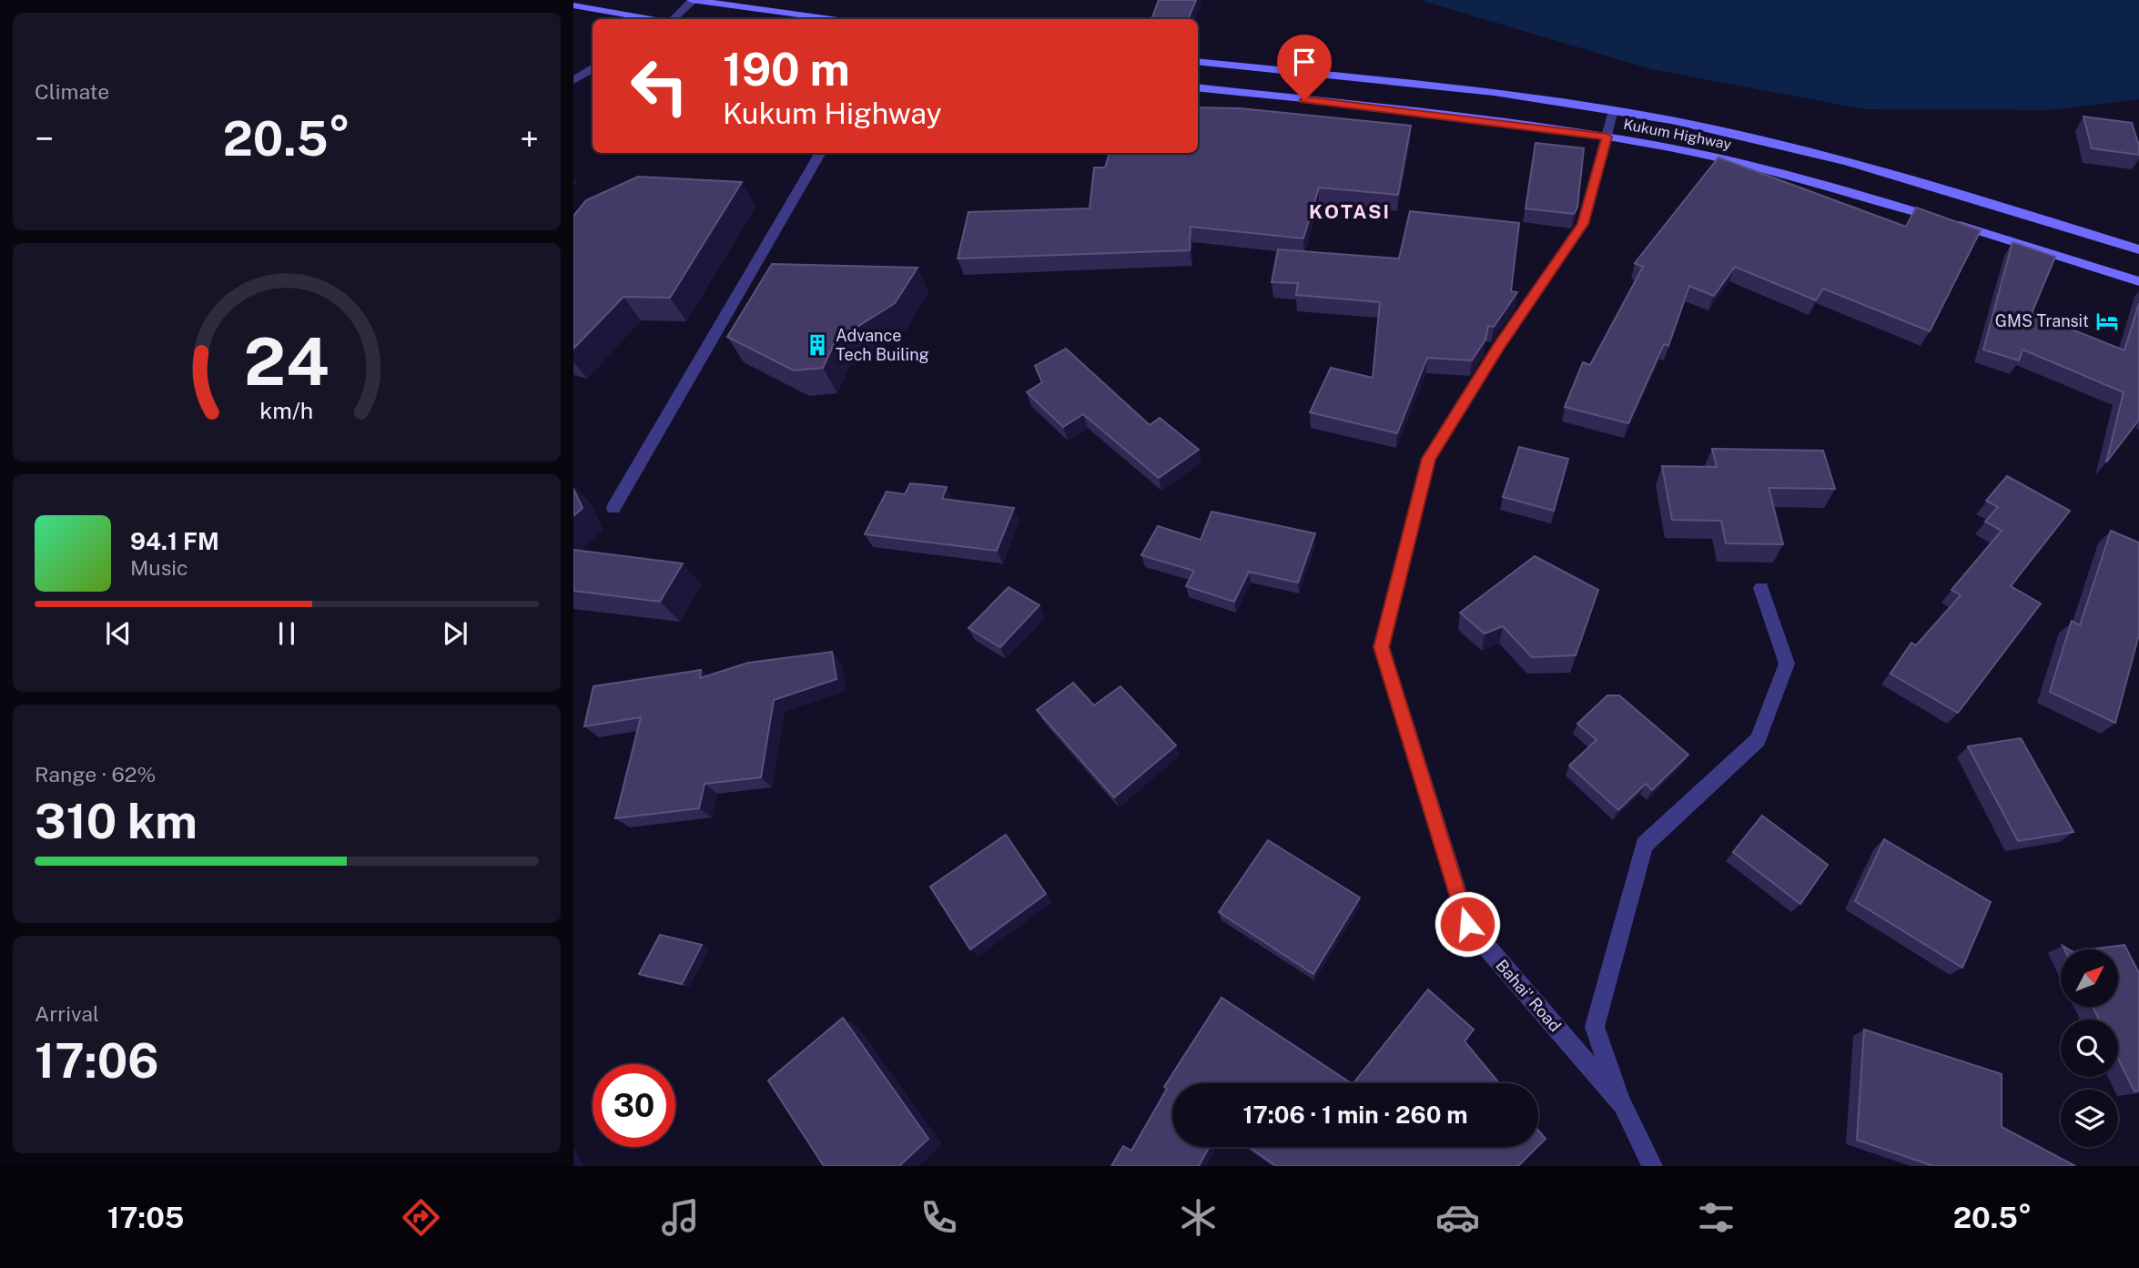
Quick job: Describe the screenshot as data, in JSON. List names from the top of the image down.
{
  "streets": {
    "main road": ["Kukum Highway"],
    "street": ["Bahai' Road"]
  },
  "crossings": [
    ["Kukum Highway", "Bahai' Road"]
  ],
  "districts": ["KOTASI"],
  "places": {
    "hotel": ["GMS Transit"],
    "building": ["Advance Tech Builing"]
  },
  "north": "top right",
  "page": {
    "tile": [
      "Climate",
      ["Range · 62%", "310 km"],
      ["Arrival", "17:06"]
    ],
    "turn": ["190 m", "Kukum Highway"],
    "heat": ["−", "20.5°", "+"],
    "song": ["94.1 FM", "Music"],
    "limit": "30",
    "trip": "17:06 · 1 min · 260 m",
    "tabs": ["17:05", "20.5°"],
    "gauge": ["24", "km/h"]
  }
}
